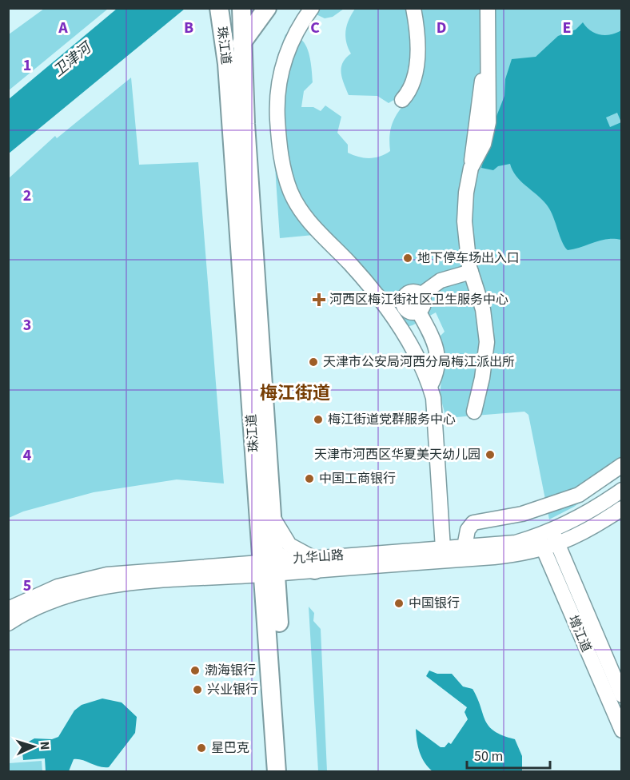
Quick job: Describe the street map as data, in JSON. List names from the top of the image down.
{
  "streets": {
    "main road": ["珠江道"],
    "street": ["九华山路", "增江道"]
  },
  "crossings": [
    ["九华山路", "增江道"]
  ],
  "districts": ["梅江街道"],
  "water": ["卫津河"],
  "places": {
    "other": [
      "地下停车场出入口",
      "天津市公安局河西分局梅江派出所",
      "梅江街道党群服务中心",
      "天津市河西区华夏美天幼儿园",
      "中国工商银行",
      "中国银行",
      "渤海银行",
      "兴业银行",
      "星巴克"
    ],
    "health": ["河西区梅江街社区卫生服务中心"]
  },
  "scale_bar": "50 m",
  "north": "right",
  "grid": {
    "columns": [
      "A",
      "B",
      "C",
      "D",
      "E"
    ],
    "rows": [
      "1",
      "2",
      "3",
      "4",
      "5"
    ]
  }
}
